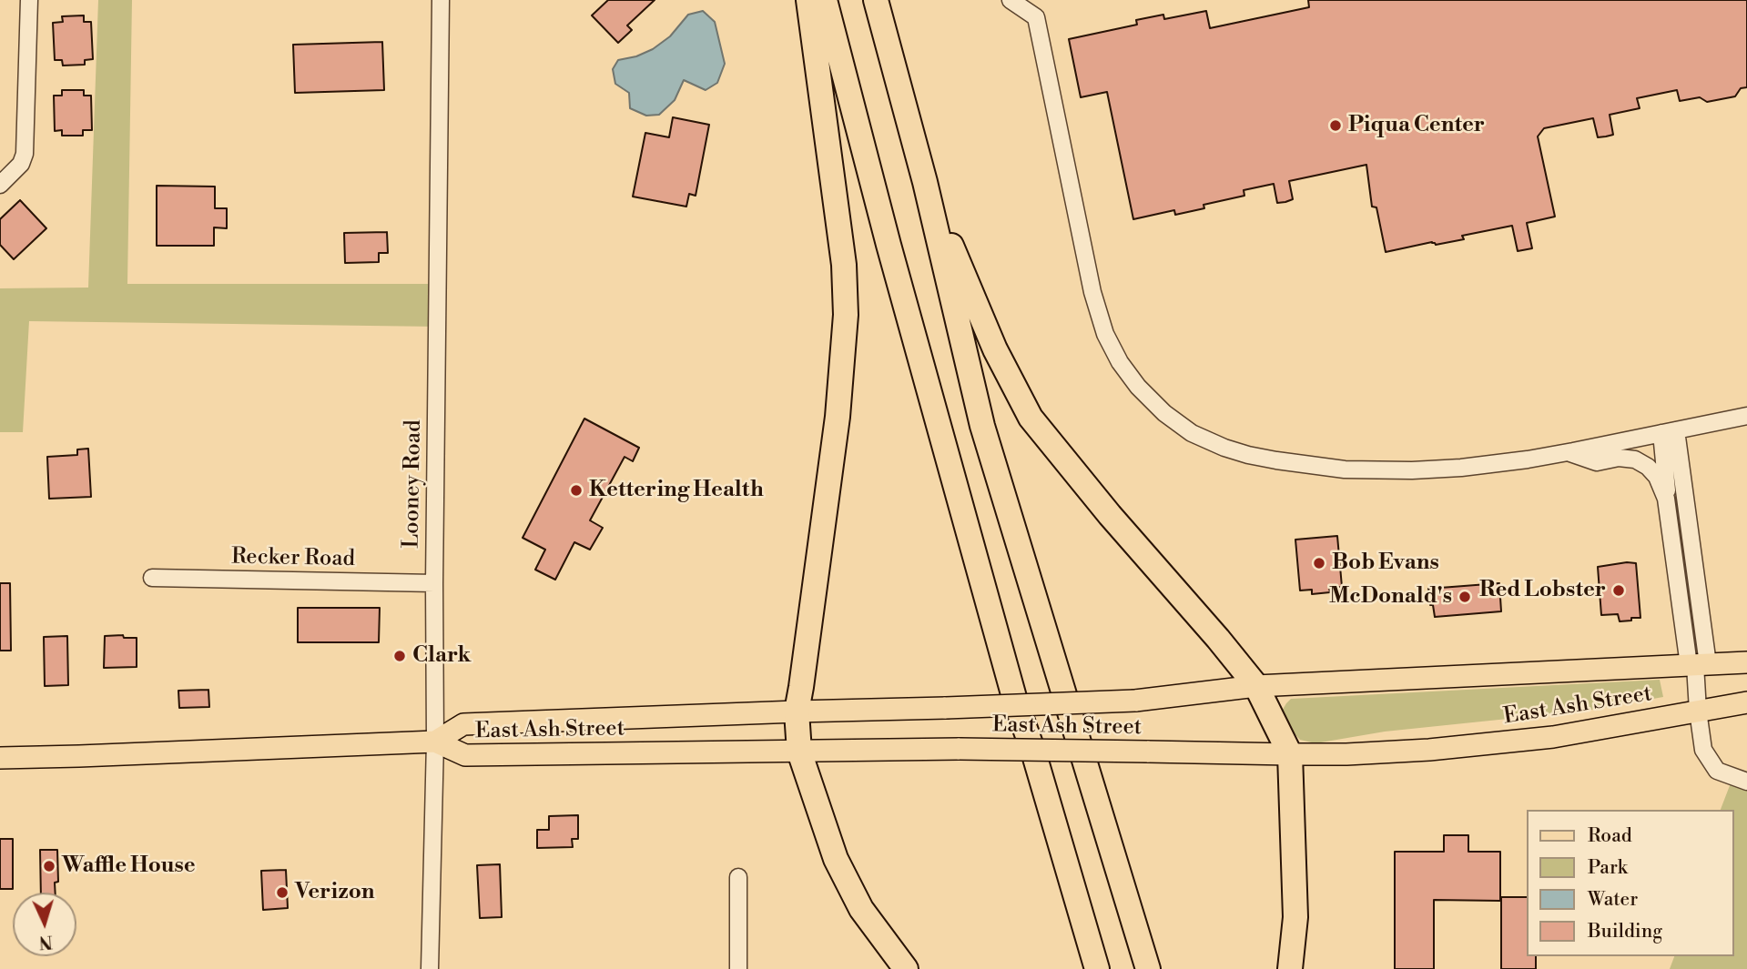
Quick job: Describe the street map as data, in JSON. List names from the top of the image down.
{
  "streets": {
    "main road": ["East Ash Street"],
    "street": ["Looney Road", "Recker Road"]
  },
  "crossings": [
    ["Looney Road", "Recker Road"],
    ["Looney Road", "East Ash Street"]
  ],
  "places": [
    "Piqua Center",
    "Kettering Health",
    "Bob Evans",
    "Red Lobster",
    "McDonald's",
    "Clark",
    "Waffle House",
    "Verizon"
  ],
  "legend": [
    "Road",
    "Park",
    "Water",
    "Building"
  ],
  "north": "bottom"
}
